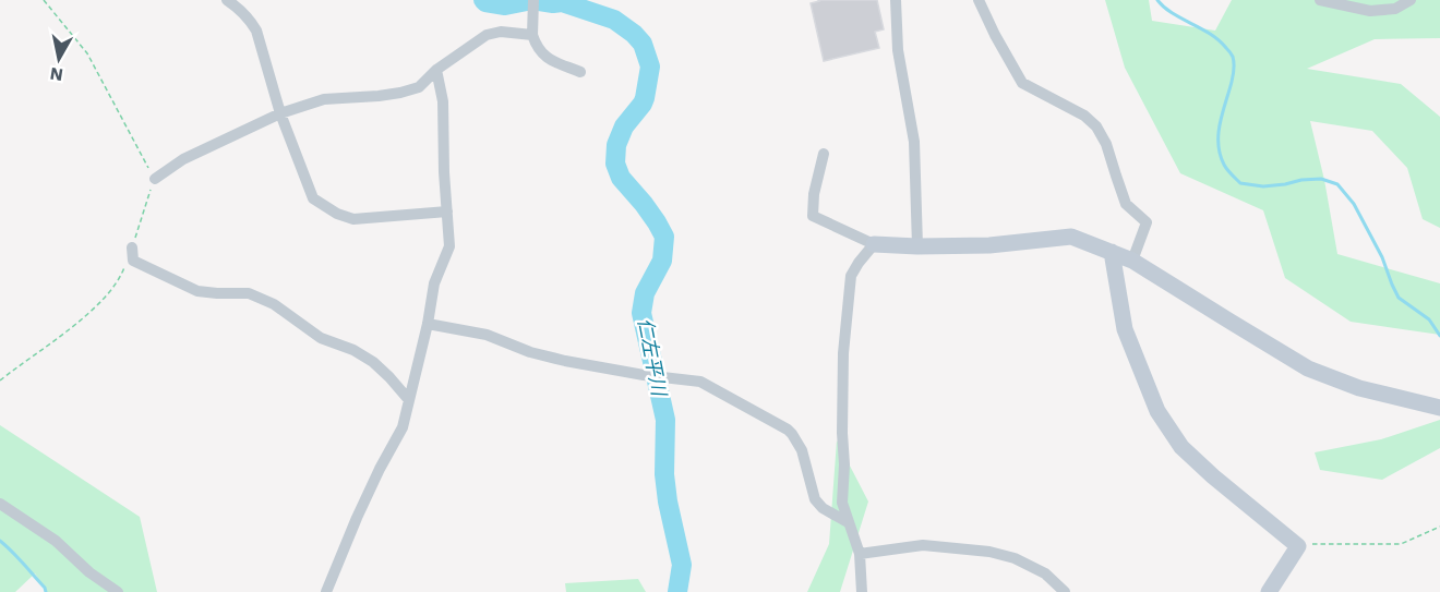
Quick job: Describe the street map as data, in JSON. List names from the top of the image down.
{
  "water": ["仁左平川"],
  "north": "bottom"
}
